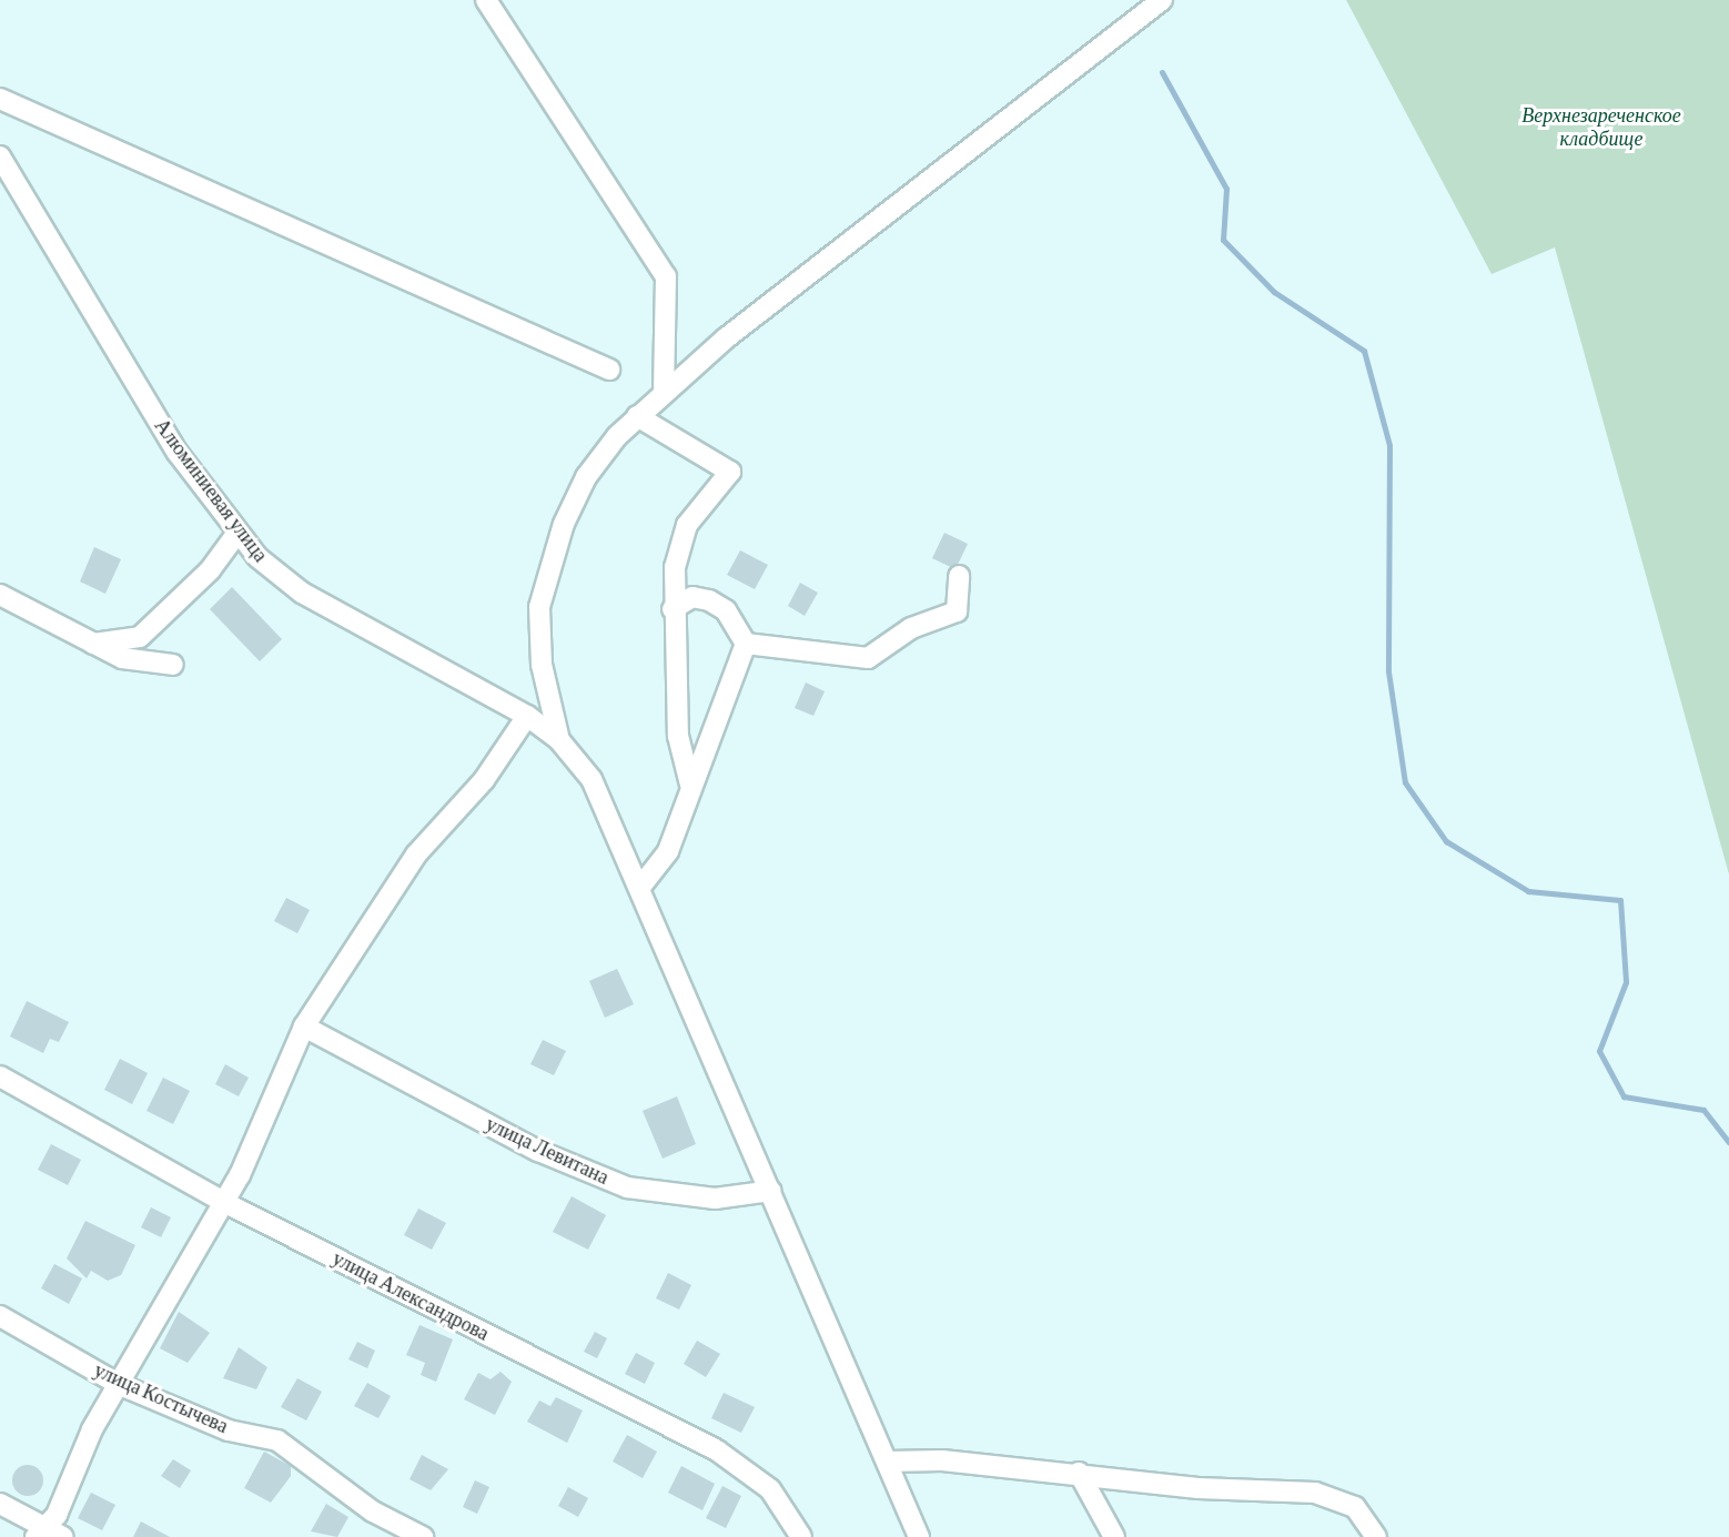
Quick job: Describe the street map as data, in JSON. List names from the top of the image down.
{
  "streets": {
    "street": [
      "Алюминиевая улица",
      "улица Левитана",
      "улица Александрова",
      "улица Костычева"
    ]
  },
  "parks": ["Верхнезареченское кладбище"]
}
